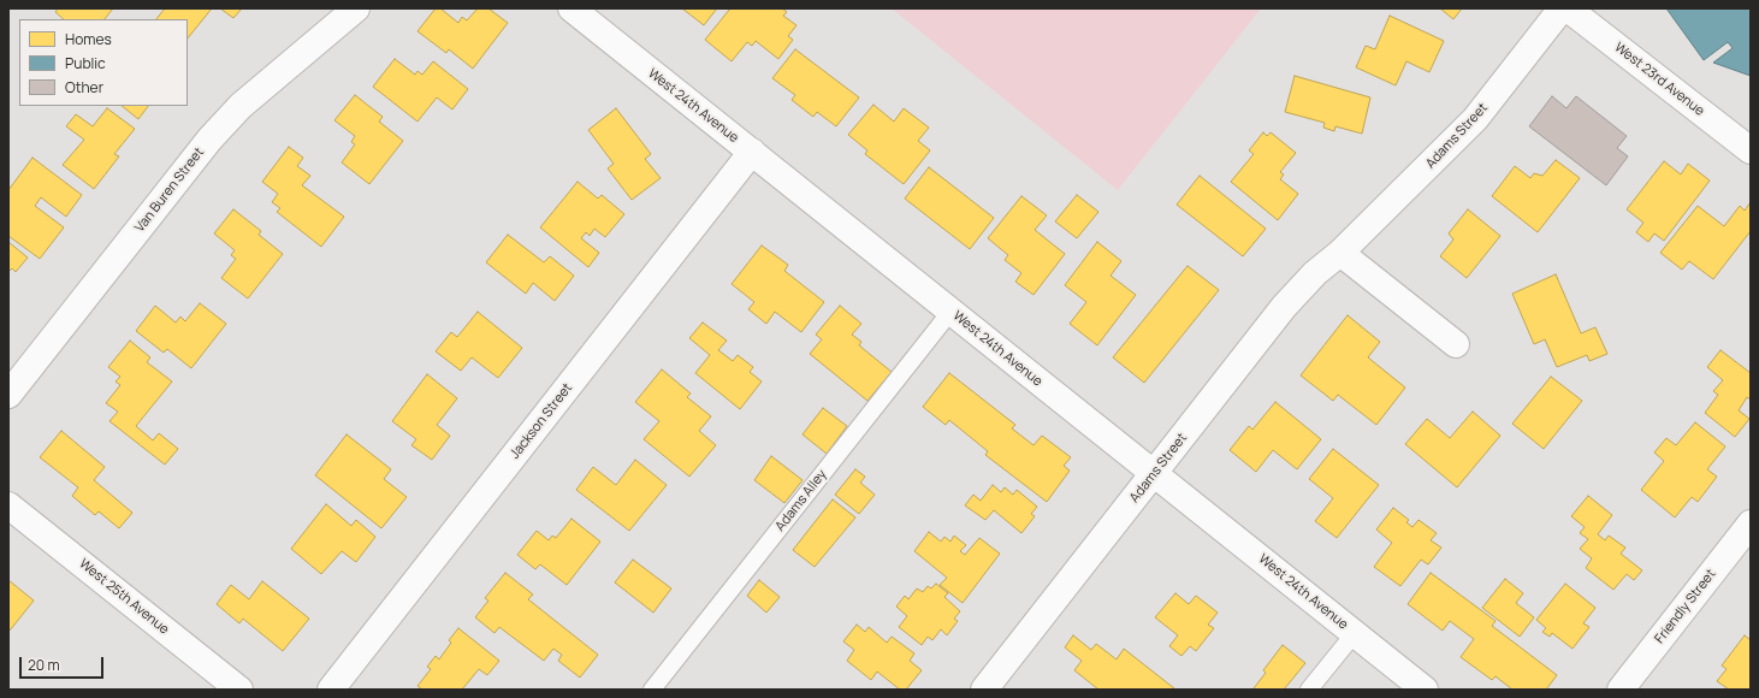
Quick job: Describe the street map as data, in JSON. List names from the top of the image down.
{
  "streets": {
    "street": [
      "West 23rd Avenue",
      "West 24th Avenue",
      "Adams Street",
      "Van Buren Street",
      "Jackson Street",
      "West 25th Avenue",
      "Friendly Street"
    ],
    "lane": ["Adams Alley"]
  },
  "crossings": [
    ["West 24th Avenue", "Adams Street"],
    ["West 24th Avenue", "Jackson Street"],
    ["West 24th Avenue", "Adams Alley"]
  ],
  "legend": ["Homes", "Public", "Other"],
  "scale_bar": "20 m"
}
